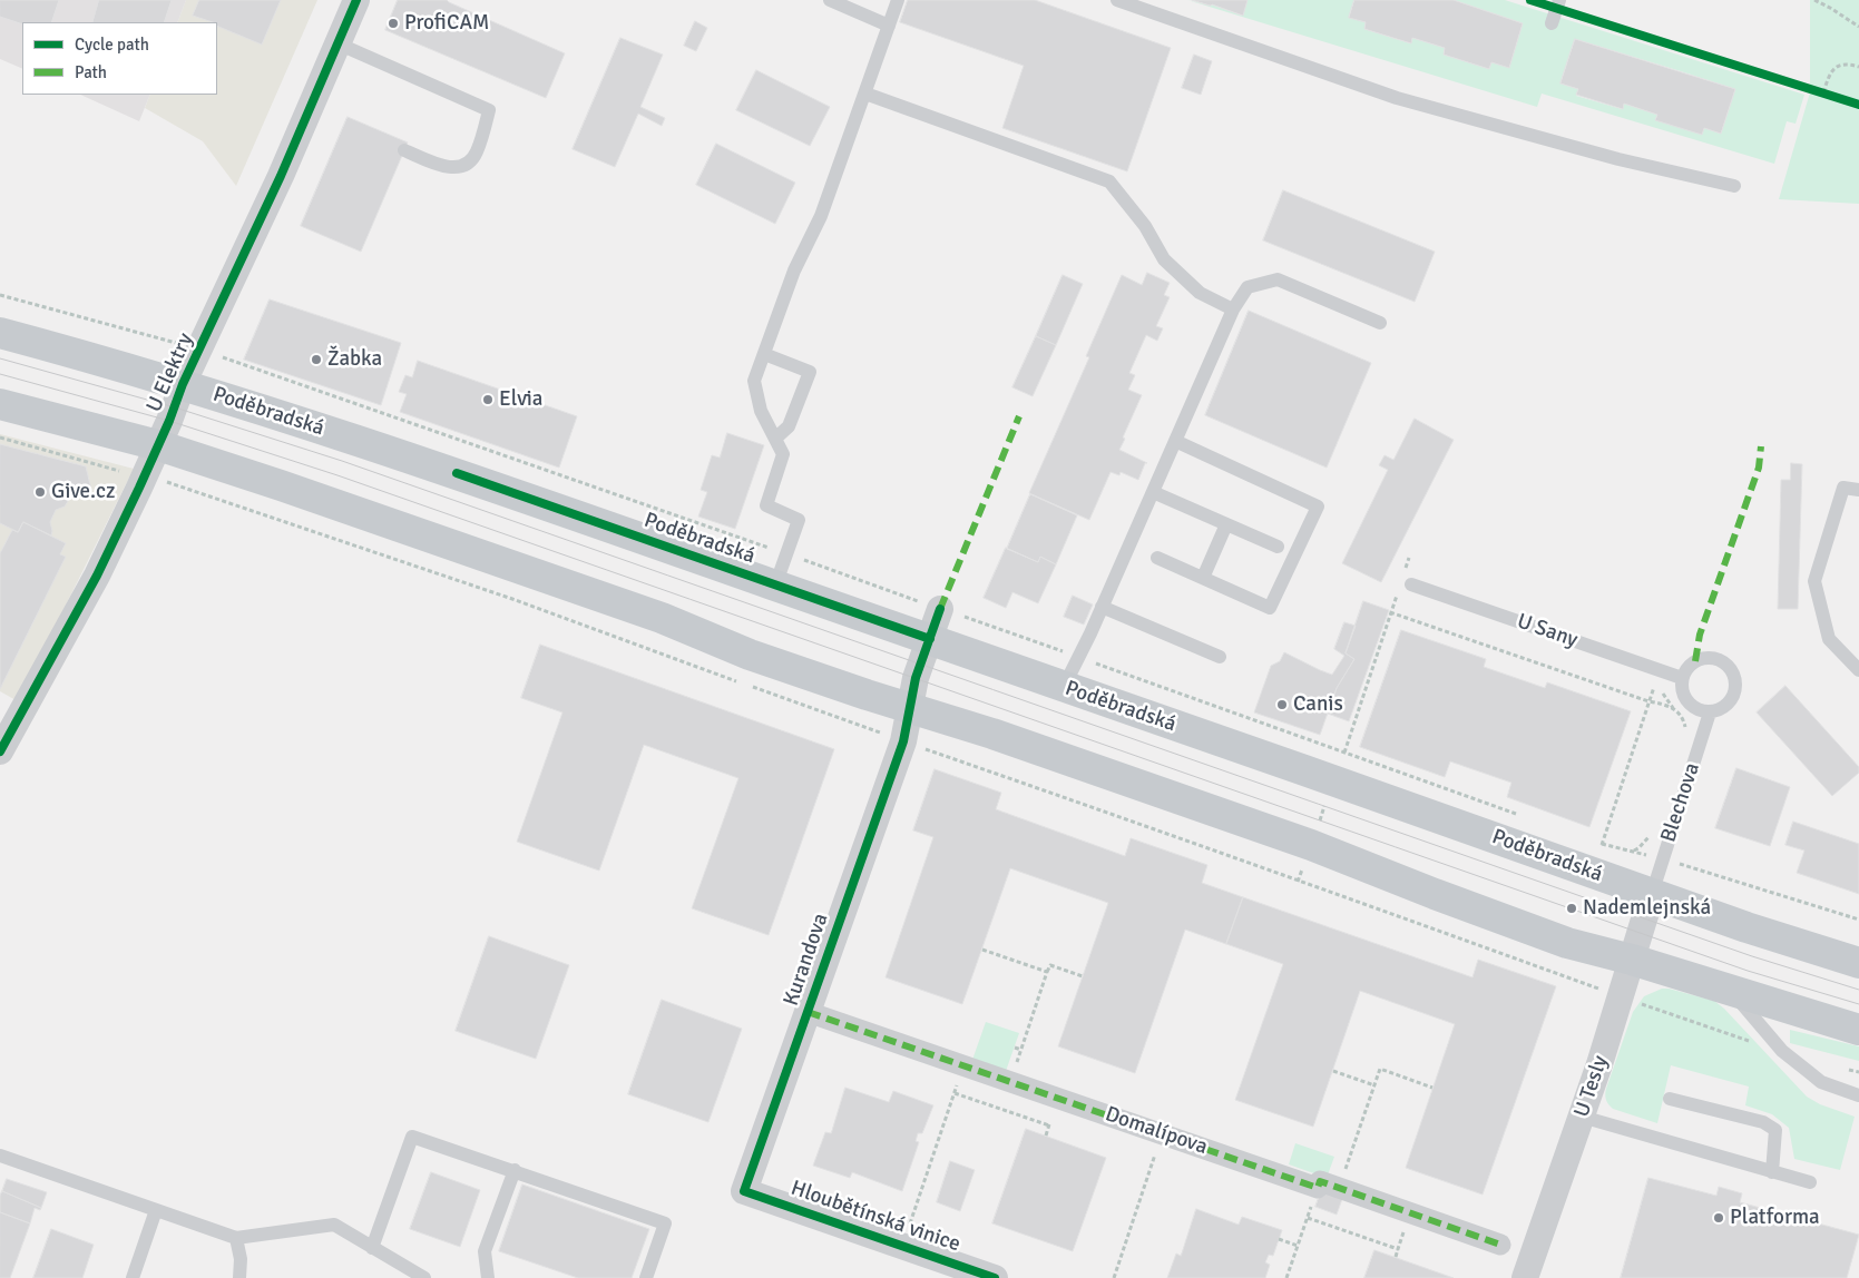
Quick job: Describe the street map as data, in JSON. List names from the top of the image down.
{
  "streets": {
    "main road": ["Poděbradská"],
    "street": [
      "U Elektry",
      "Kurandova",
      "U Tesly",
      "Domalípova",
      "Hloubětínská vinice"
    ],
    "lane": ["U Sany", "Blechova"]
  },
  "crossings": [
    ["U Elektry", "Poděbradská"],
    ["Poděbradská", "Blechova"],
    ["Poděbradská", "Kurandova"],
    ["Poděbradská", "U Tesly"],
    ["U Sany", "Blechova"],
    ["Blechova", "U Tesly"],
    ["Kurandova", "Domalípova"],
    ["Kurandova", "Hloubětínská vinice"]
  ],
  "places": [
    "ProfiCAM",
    "Žabka",
    "Elvia",
    "Give.cz",
    "Canis",
    "Nademlejnská",
    "Platforma"
  ],
  "legend": ["Cycle path", "Path"]
}
